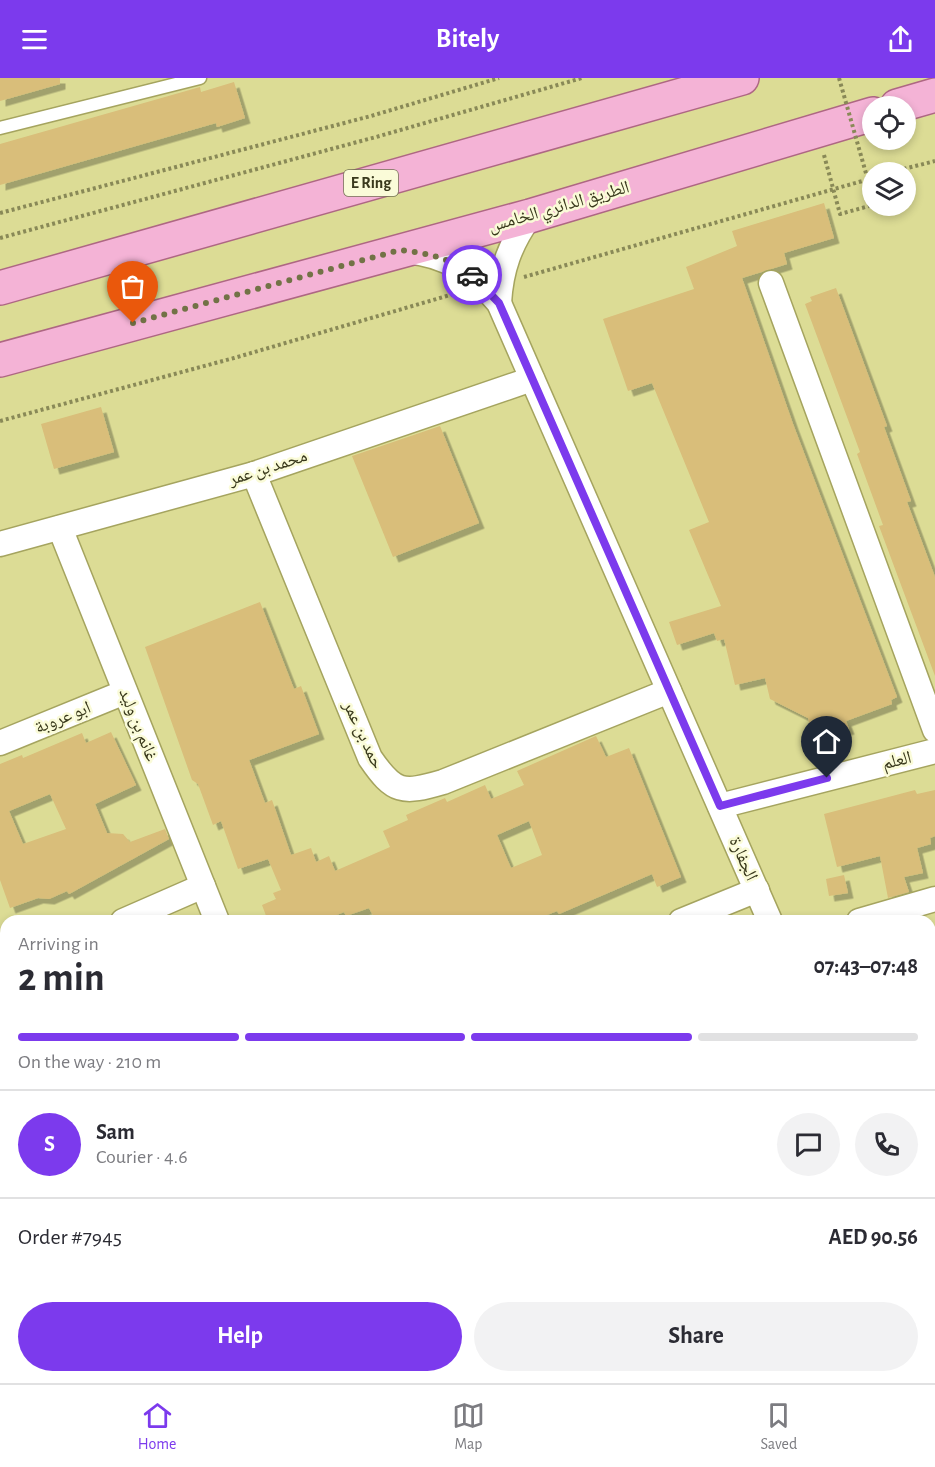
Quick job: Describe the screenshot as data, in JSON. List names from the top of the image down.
{
  "streets": {
    "main road": ["E Ring", "الطريق الدائري الخامس"],
    "street": [
      "محمد بن عمر",
      "ابو عروبة",
      "غانم بن وليد",
      "حمد بن عمر",
      "العلم",
      "الجفارة"
    ]
  },
  "crossings": [
    ["الطريق الدائري الخامس", "الجفارة"],
    ["محمد بن عمر", "غانم بن وليد"],
    ["محمد بن عمر", "حمد بن عمر"],
    ["محمد بن عمر", "الجفارة"],
    ["ابو عروبة", "غانم بن وليد"],
    ["حمد بن عمر", "الجفارة"],
    ["العلم", "الجفارة"]
  ],
  "page": {
    "header": "Bitely",
    "heading": ["2 min", "Arriving in", "07:43–07:48"],
    "panel": [
      "Sam",
      "Courier · 4.6",
      "Order #7945",
      "AED 90.56"
    ],
    "bar": "On the way · 210 m",
    "round": "S",
    "buttons": ["Help", "Share"],
    "tabs": ["Home", "Map", "Saved"]
  }
}
